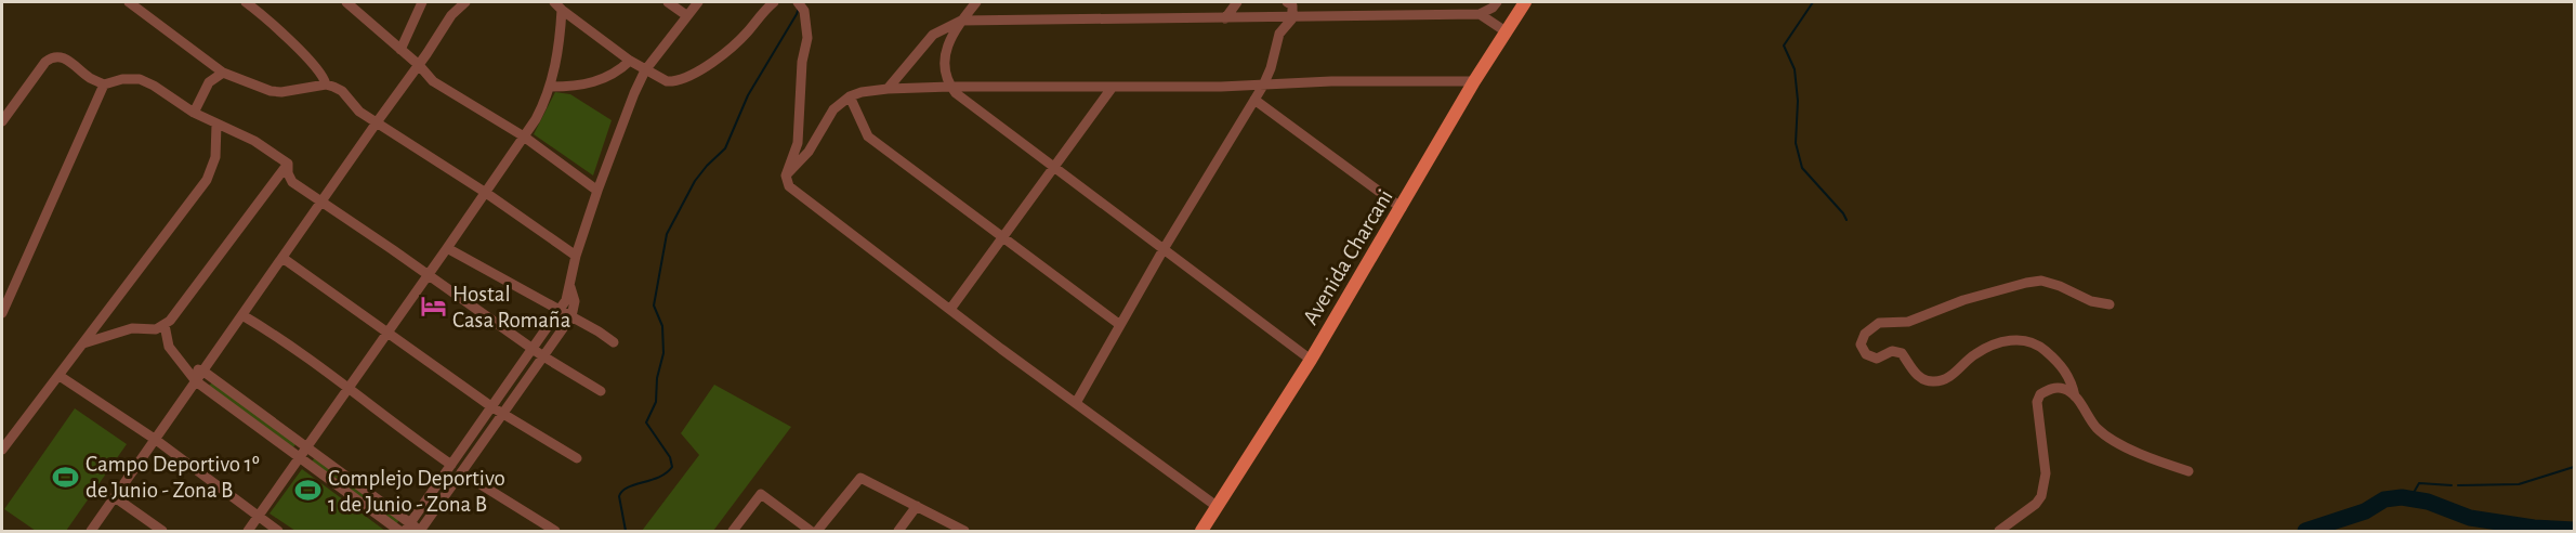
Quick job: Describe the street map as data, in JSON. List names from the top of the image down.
{
  "streets": {
    "main road": ["Avenida Charcani"]
  },
  "places": {
    "hotel": ["Hostal Casa Romaña"],
    "sports": ["Campo Deportivo 1º de Junio - Zona B", "Complejo Deportivo 1 de Junio - Zona B"]
  }
}
